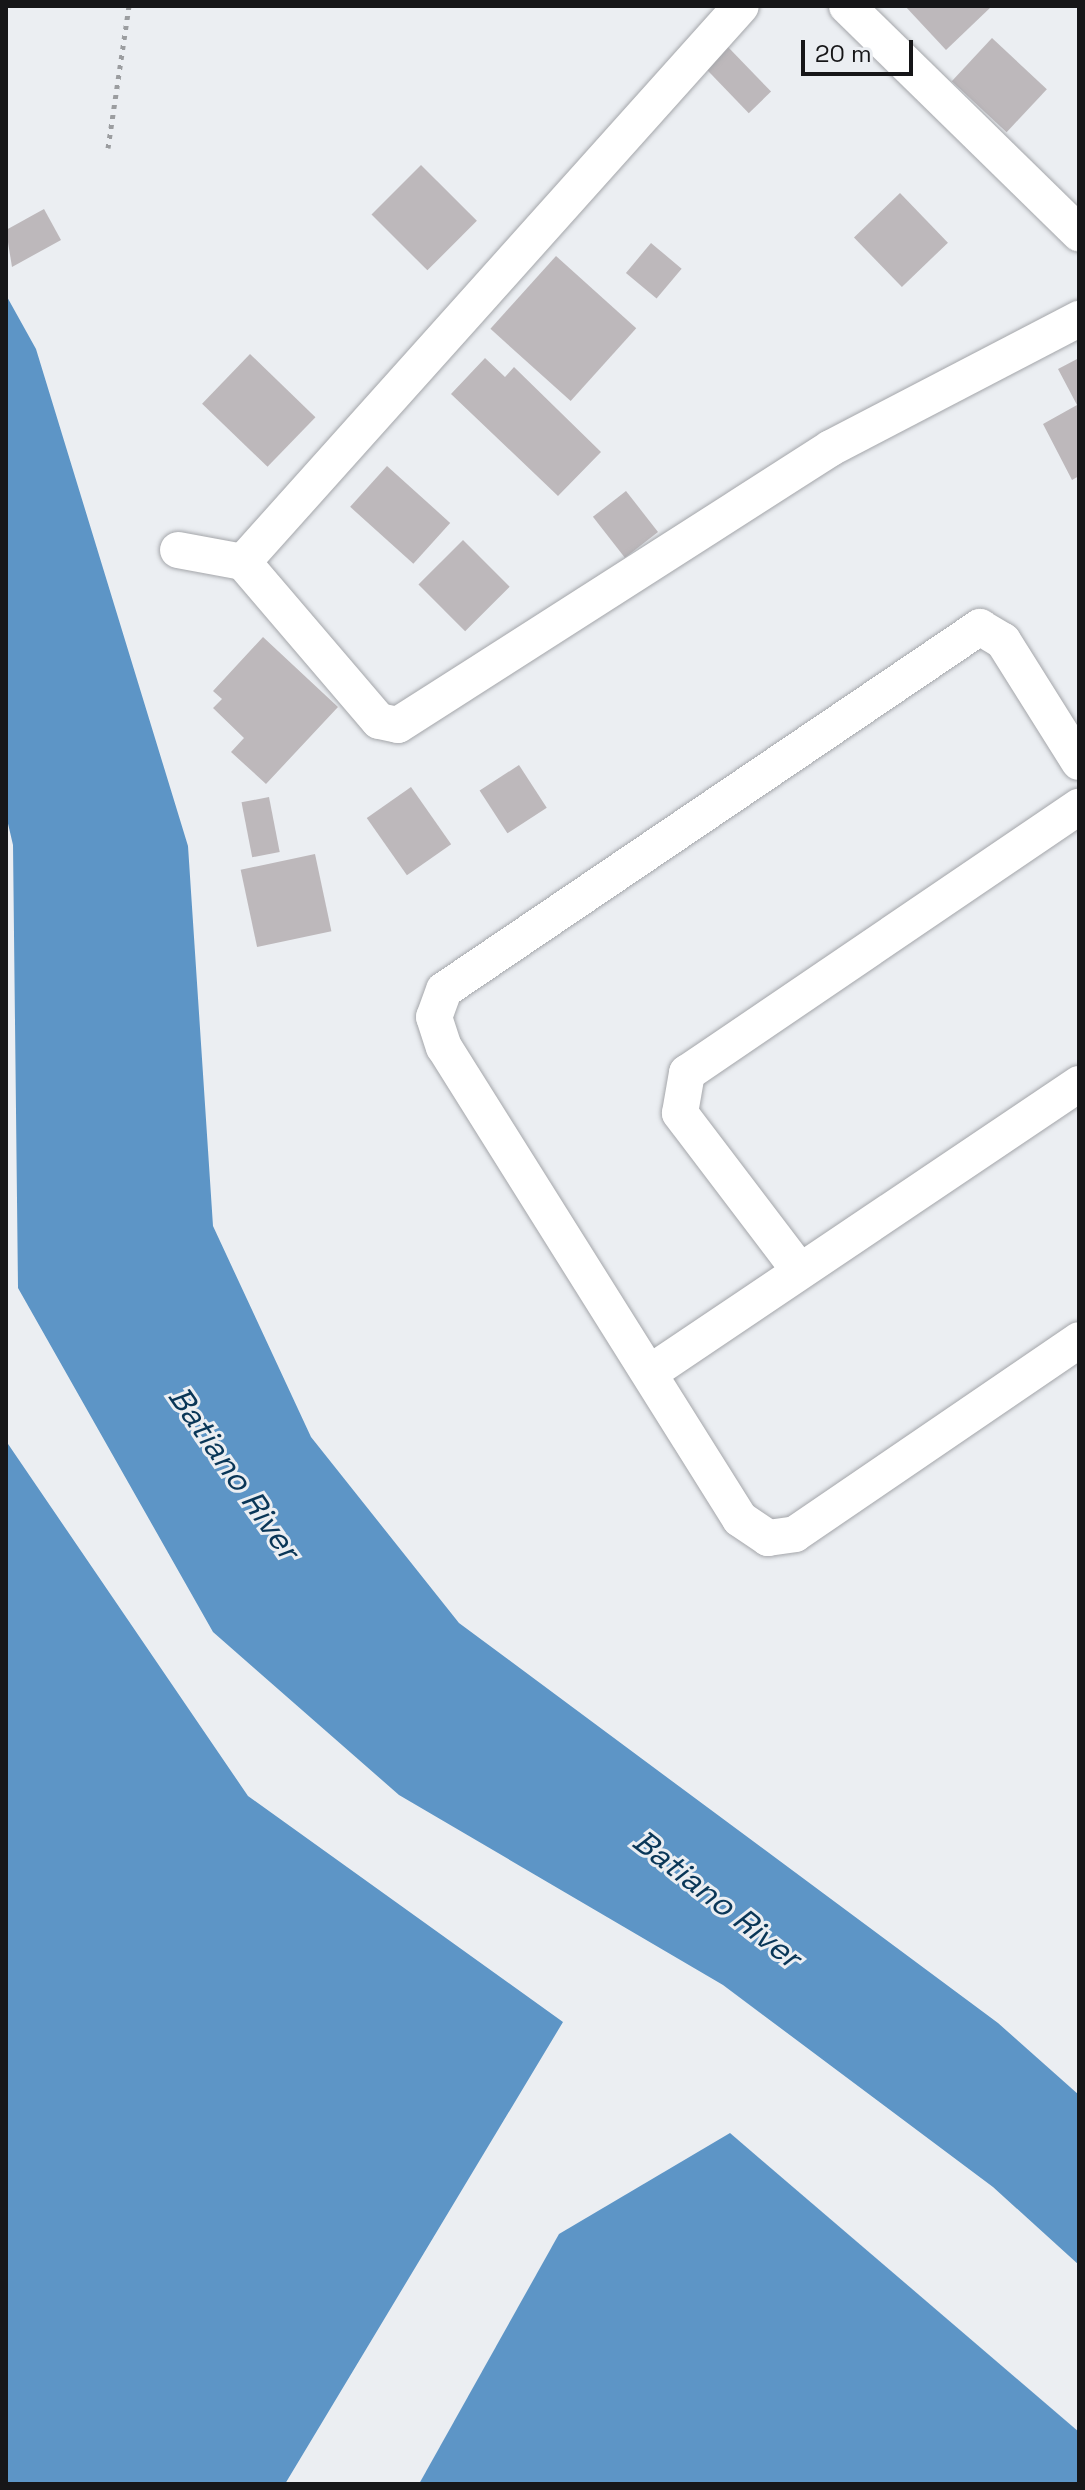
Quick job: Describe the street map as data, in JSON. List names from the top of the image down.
{
  "water": ["Batiano River"],
  "scale_bar": "20 m"
}
